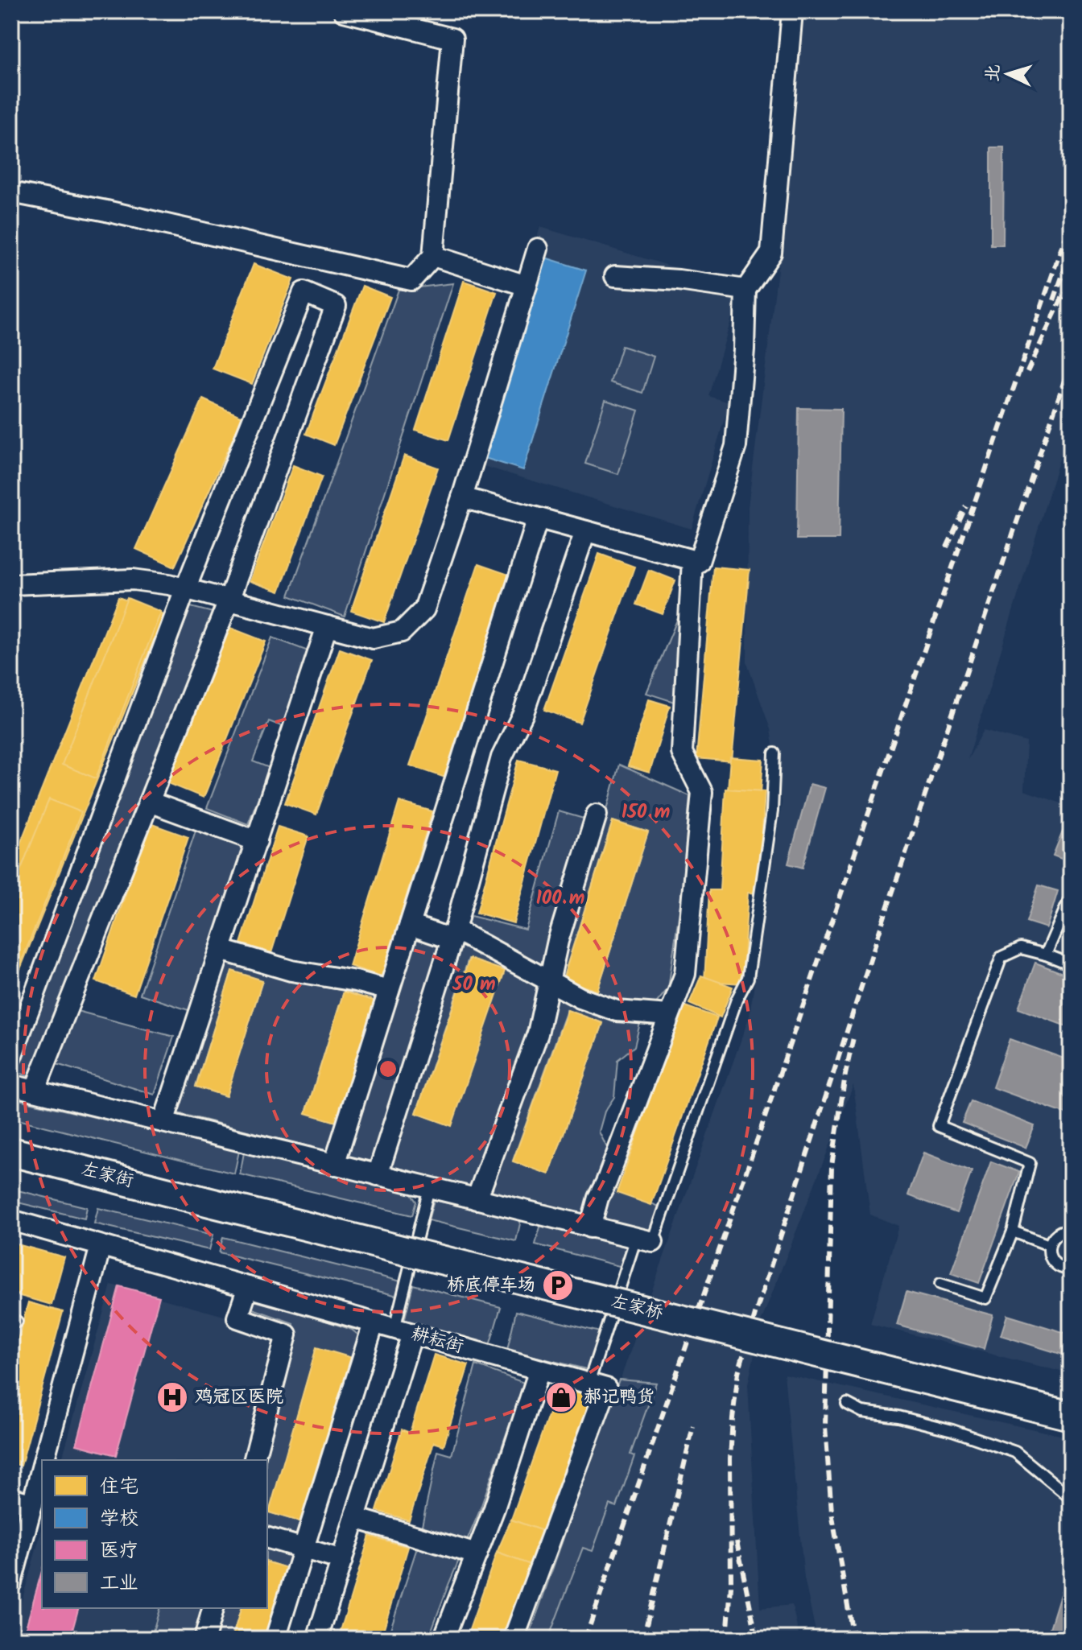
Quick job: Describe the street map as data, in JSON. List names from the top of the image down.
{
  "streets": {
    "main road": ["左家街", "左家桥"],
    "street": ["耕耘街"]
  },
  "crossings": [
    ["左家街", "左家桥"]
  ],
  "places": {
    "parking": ["桥底停车场"],
    "hospital": ["鸡冠区医院"],
    "shop": ["郝记鸭货"]
  },
  "legend": [
    "住宅",
    "学校",
    "医疗",
    "工业"
  ],
  "north": "left",
  "rings": ["150 m", "100 m", "50 m"]
}
